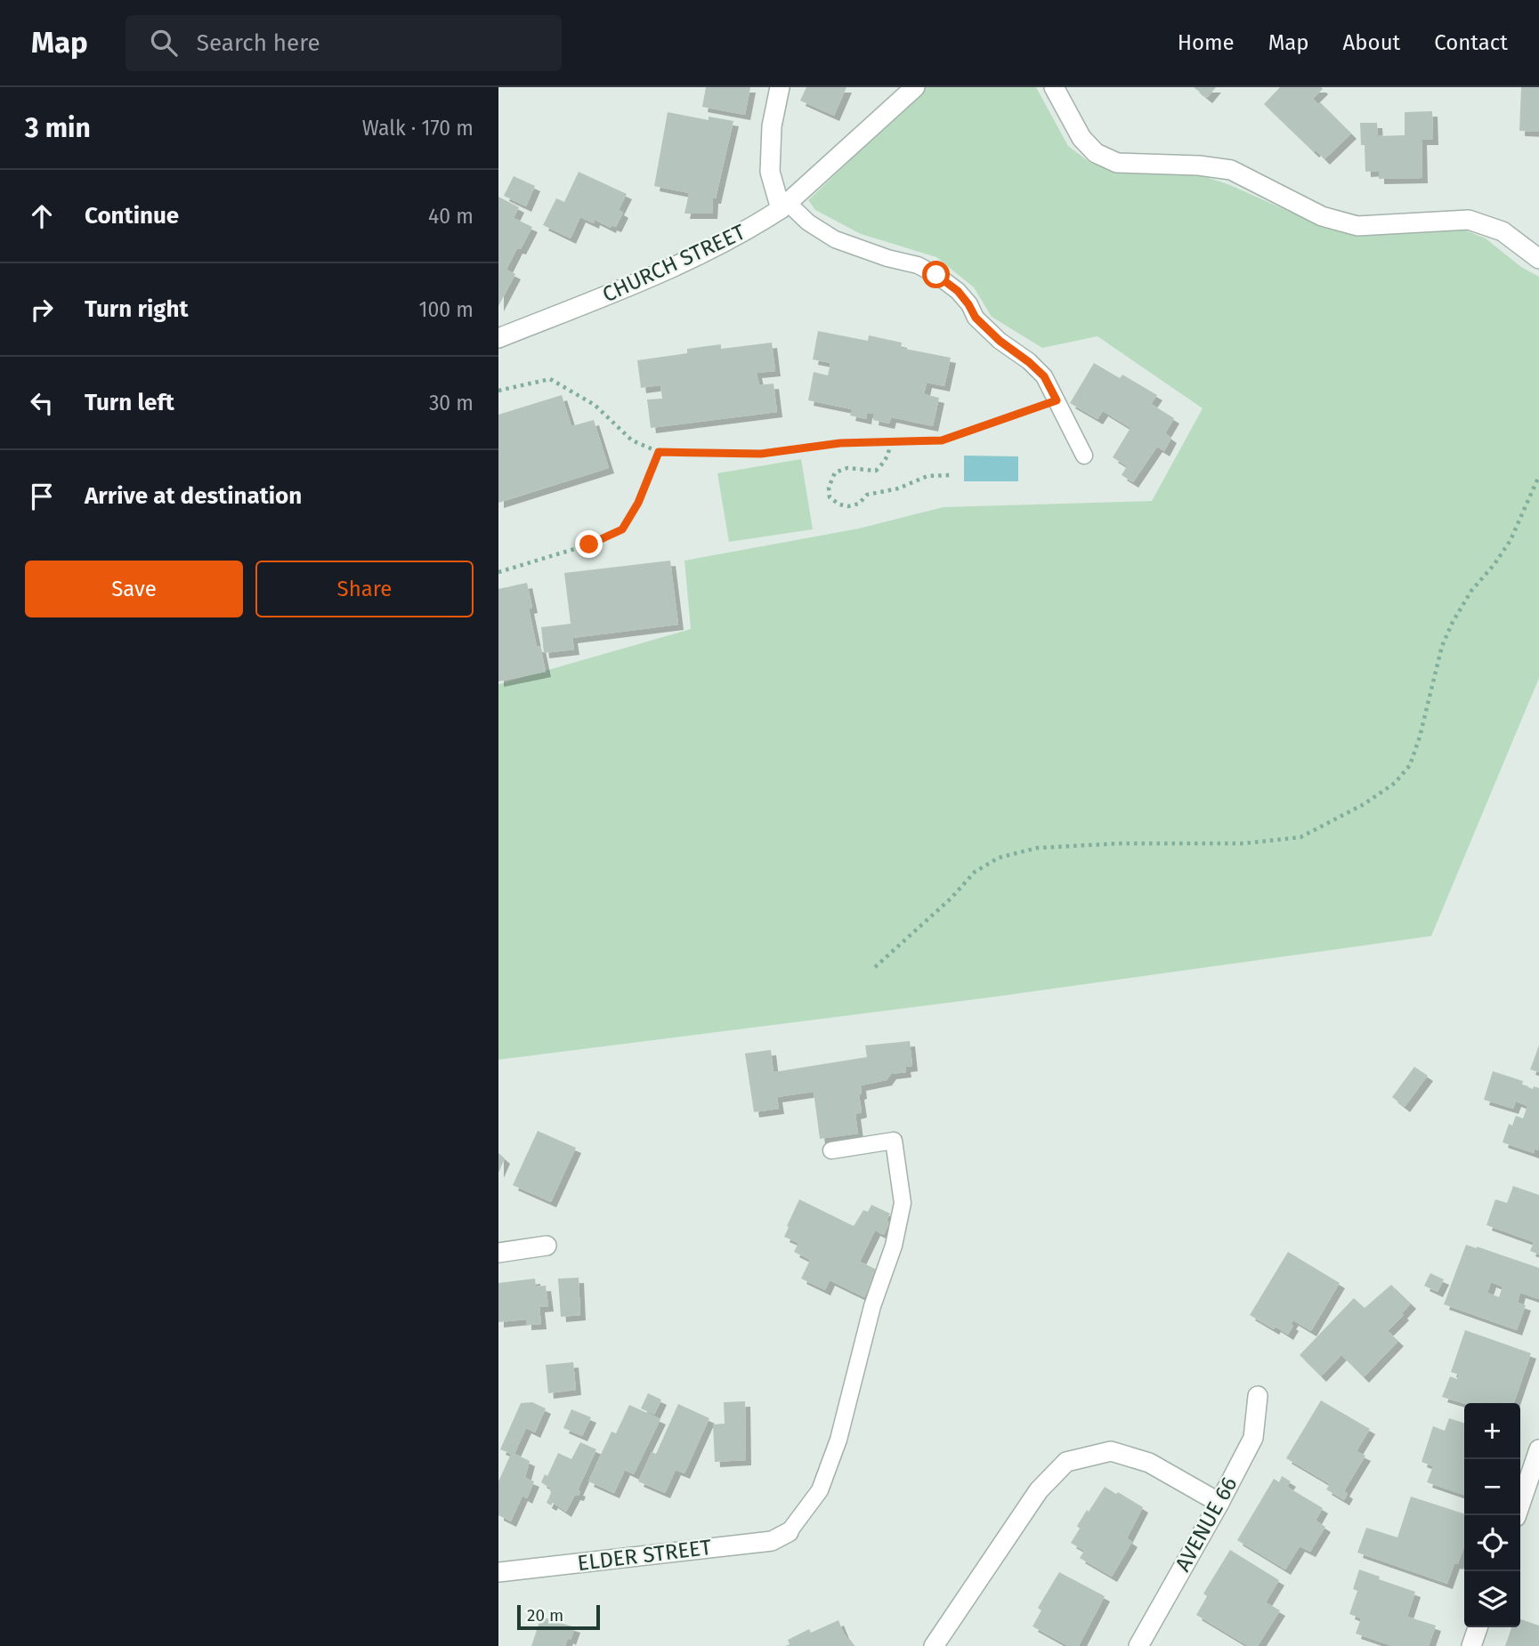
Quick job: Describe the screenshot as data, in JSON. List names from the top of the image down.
{
  "streets": {
    "street": ["CHURCH STREET", "AVENUE 66", "ELDER STREET"]
  },
  "scale_bar": "20 m",
  "page": {
    "header": "Map",
    "search": "Search here",
    "nav": [
      "Home",
      "Map",
      "About",
      "Contact"
    ],
    "heading": ["3 min", "Walk · 170 m"],
    "list": [
      ["Continue", "40 m"],
      ["Turn right", "100 m"],
      ["Turn left", "30 m"],
      "Arrive at destination"
    ],
    "buttons": ["Save", "Share"],
    "map_buttons": ["+", "−"],
    "scale": "20 m"
  }
}
